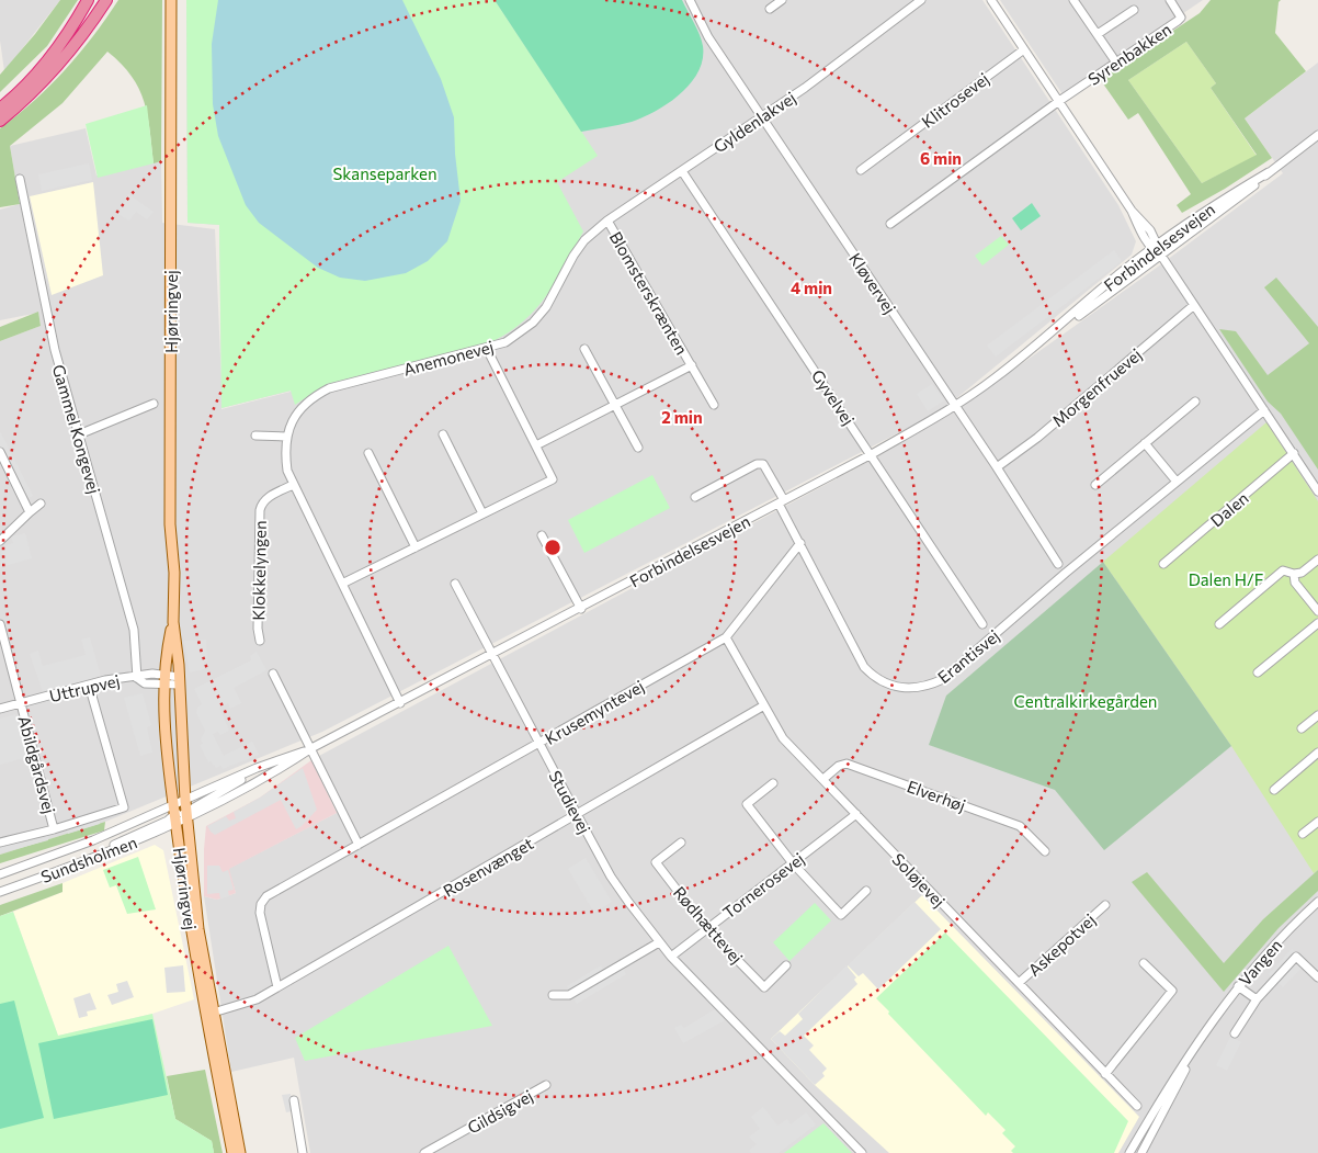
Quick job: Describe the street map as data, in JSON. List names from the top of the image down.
{
  "streets": {
    "main road": ["Hjørringvej"],
    "street": [
      "Syrenbakken",
      "Klitrosevej",
      "Gyldenlakvej",
      "Forbindelsesvejen",
      "Kløvervej",
      "Blomsterskrænten",
      "Anemonevej",
      "Morgenfruevej",
      "Gyvelvej",
      "Gammel Kongevej",
      "Dalen",
      "Klokkelyngen",
      "Erantisvej",
      "Uttrupvej",
      "Krusemyntevej",
      "Abildgårdsvej",
      "Elverhøj",
      "Studievej",
      "Sundsholmen",
      "Rosenvænget",
      "Soløjevej",
      "Tornerosevej",
      "Rødhættevej",
      "Askepotvej",
      "Vangen",
      "Gildsigvej"
    ]
  },
  "crossings": [
    ["Gyldenlakvej", "Kløvervej"],
    ["Gyldenlakvej", "Blomsterskrænten"],
    ["Gyldenlakvej", "Anemonevej"],
    ["Gyldenlakvej", "Gyvelvej"],
    ["Forbindelsesvejen", "Kløvervej"],
    ["Forbindelsesvejen", "Hjørringvej"],
    ["Forbindelsesvejen", "Anemonevej"],
    ["Forbindelsesvejen", "Gyvelvej"],
    ["Forbindelsesvejen", "Erantisvej"],
    ["Forbindelsesvejen", "Studievej"],
    ["Forbindelsesvejen", "Sundsholmen"],
    ["Kløvervej", "Morgenfruevej"],
    ["Hjørringvej", "Uttrupvej"],
    ["Hjørringvej", "Sundsholmen"],
    ["Hjørringvej", "Rosenvænget"],
    ["Anemonevej", "Klokkelyngen"],
    ["Gammel Kongevej", "Uttrupvej"],
    ["Erantisvej", "Krusemyntevej"],
    ["Uttrupvej", "Abildgårdsvej"],
    ["Krusemyntevej", "Studievej"],
    ["Krusemyntevej", "Rosenvænget"],
    ["Krusemyntevej", "Soløjevej"],
    ["Elverhøj", "Soløjevej"],
    ["Studievej", "Rosenvænget"],
    ["Studievej", "Tornerosevej"],
    ["Rosenvænget", "Soløjevej"],
    ["Soløjevej", "Tornerosevej"],
    ["Soløjevej", "Askepotvej"],
    ["Tornerosevej", "Rødhættevej"]
  ],
  "parks": ["Skanseparken", "Dalen H/F", "Centralkirkegården"],
  "rings": ["6 min", "4 min", "2 min"]
}
